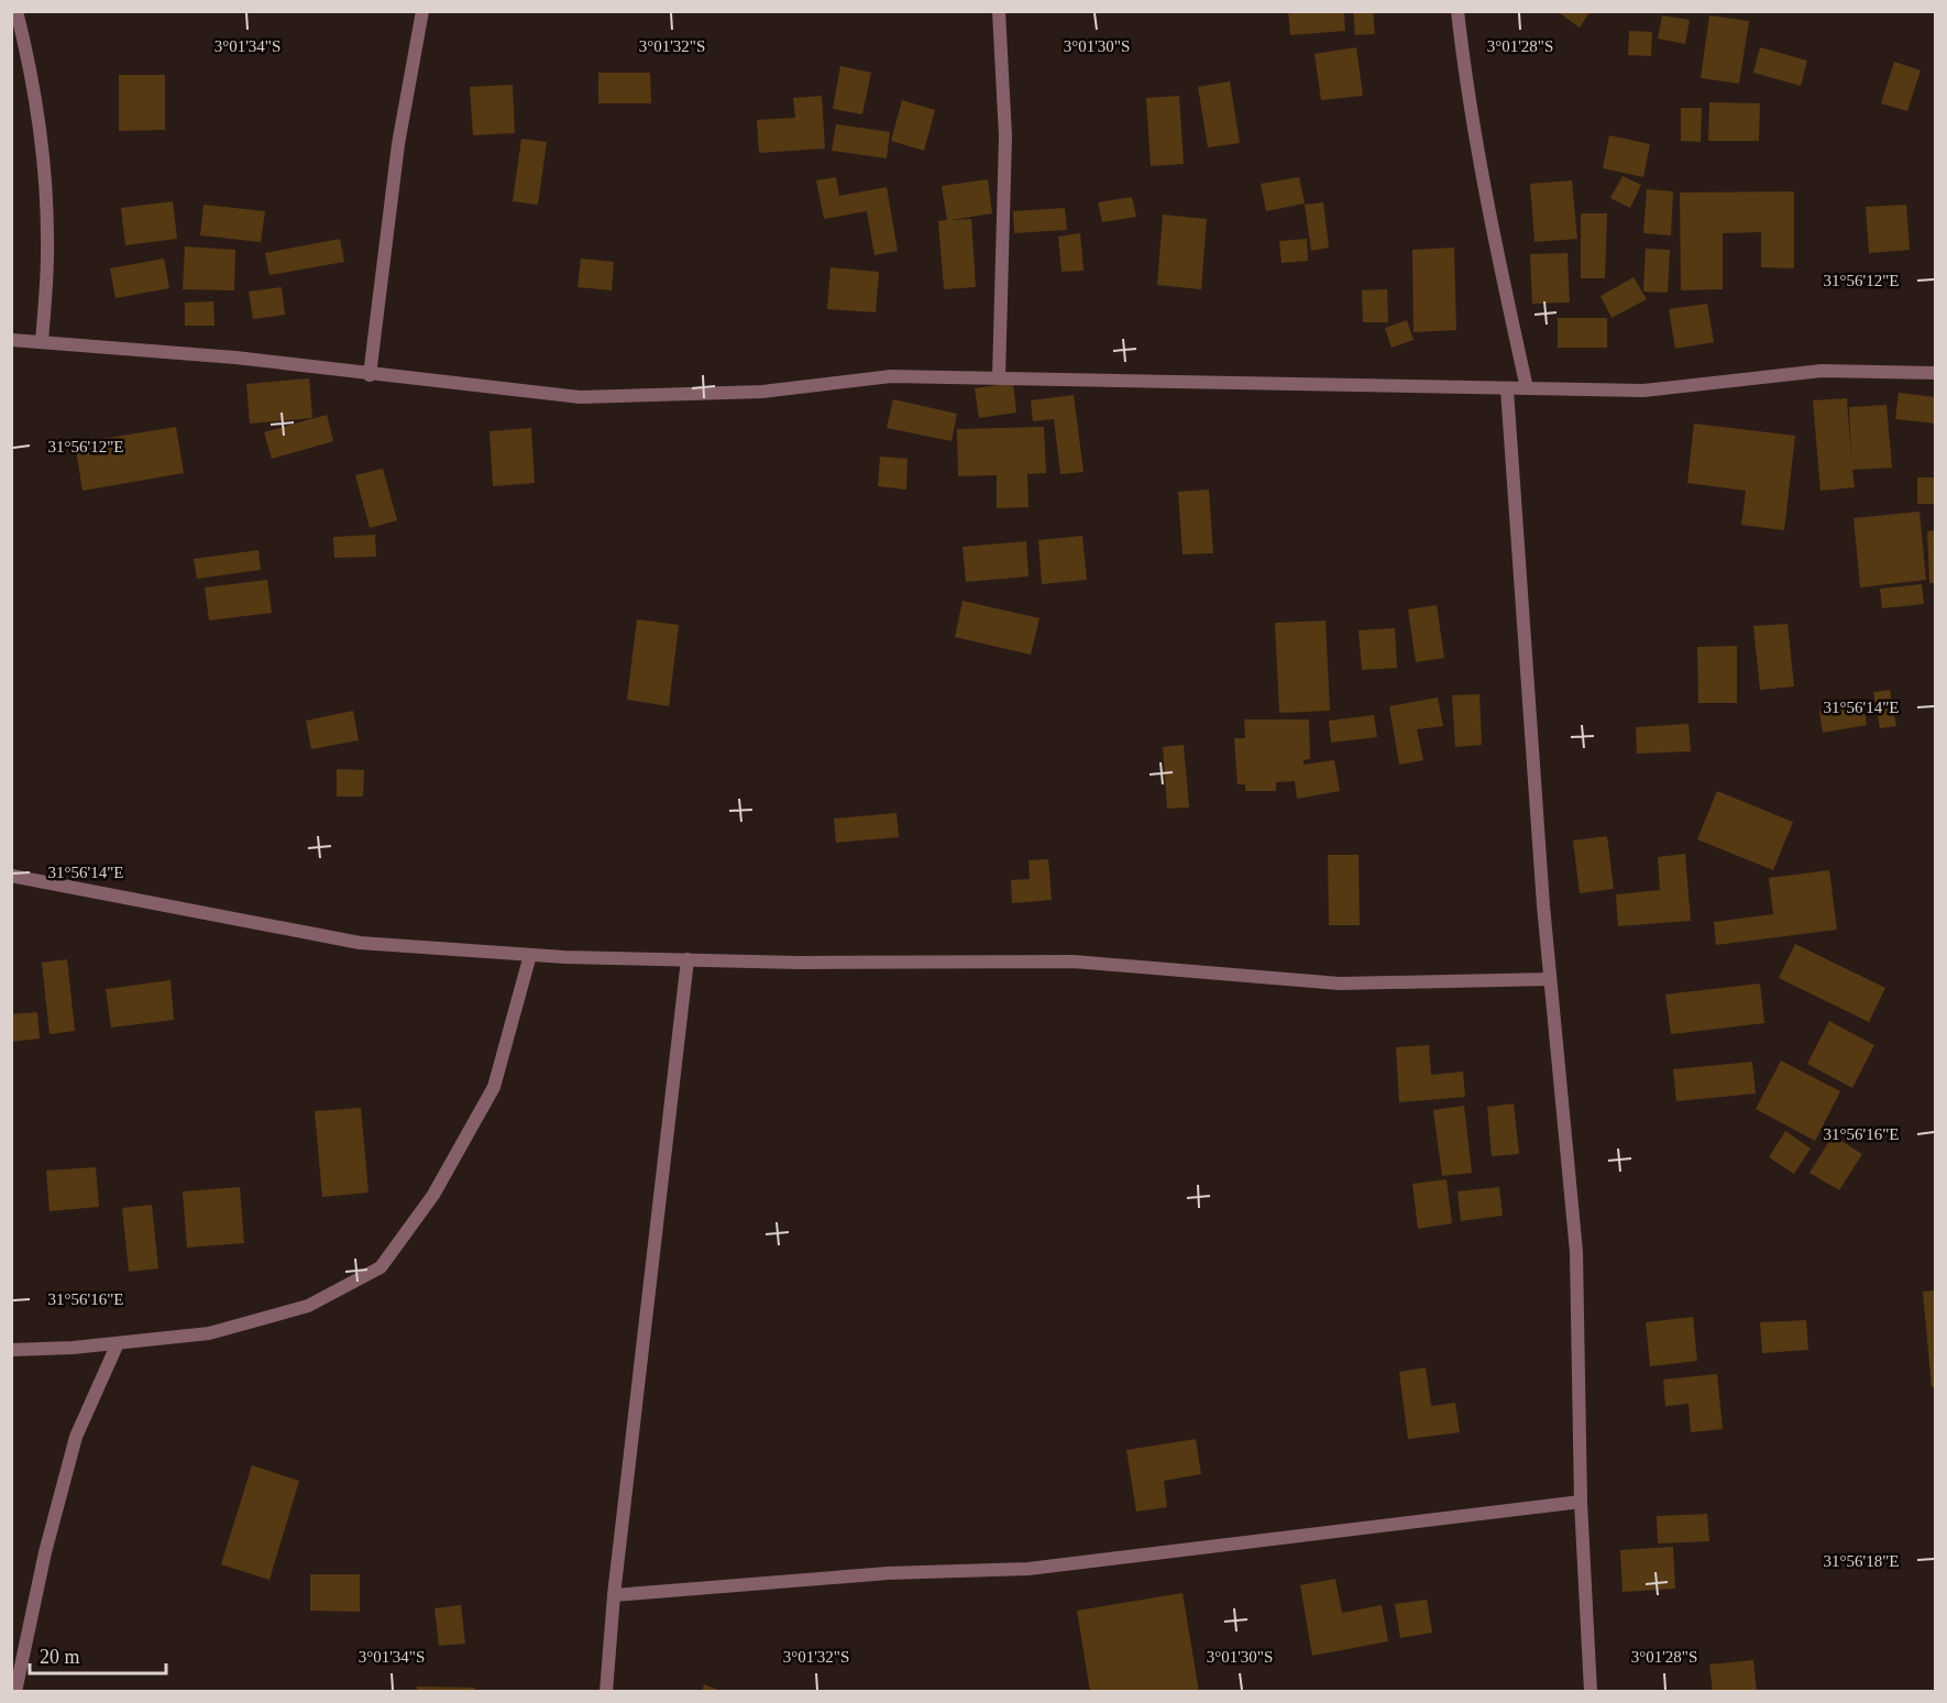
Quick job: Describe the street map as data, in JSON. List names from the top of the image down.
{
  "scale_bar": "20 m",
  "coordinates": [
    "3°01'34\"S",
    "3°01'32\"S",
    "3°01'30\"S",
    "3°01'28\"S",
    "31°56'12\"E",
    "31°56'14\"E",
    "31°56'16\"E",
    "31°56'18\"E"
  ]
}
